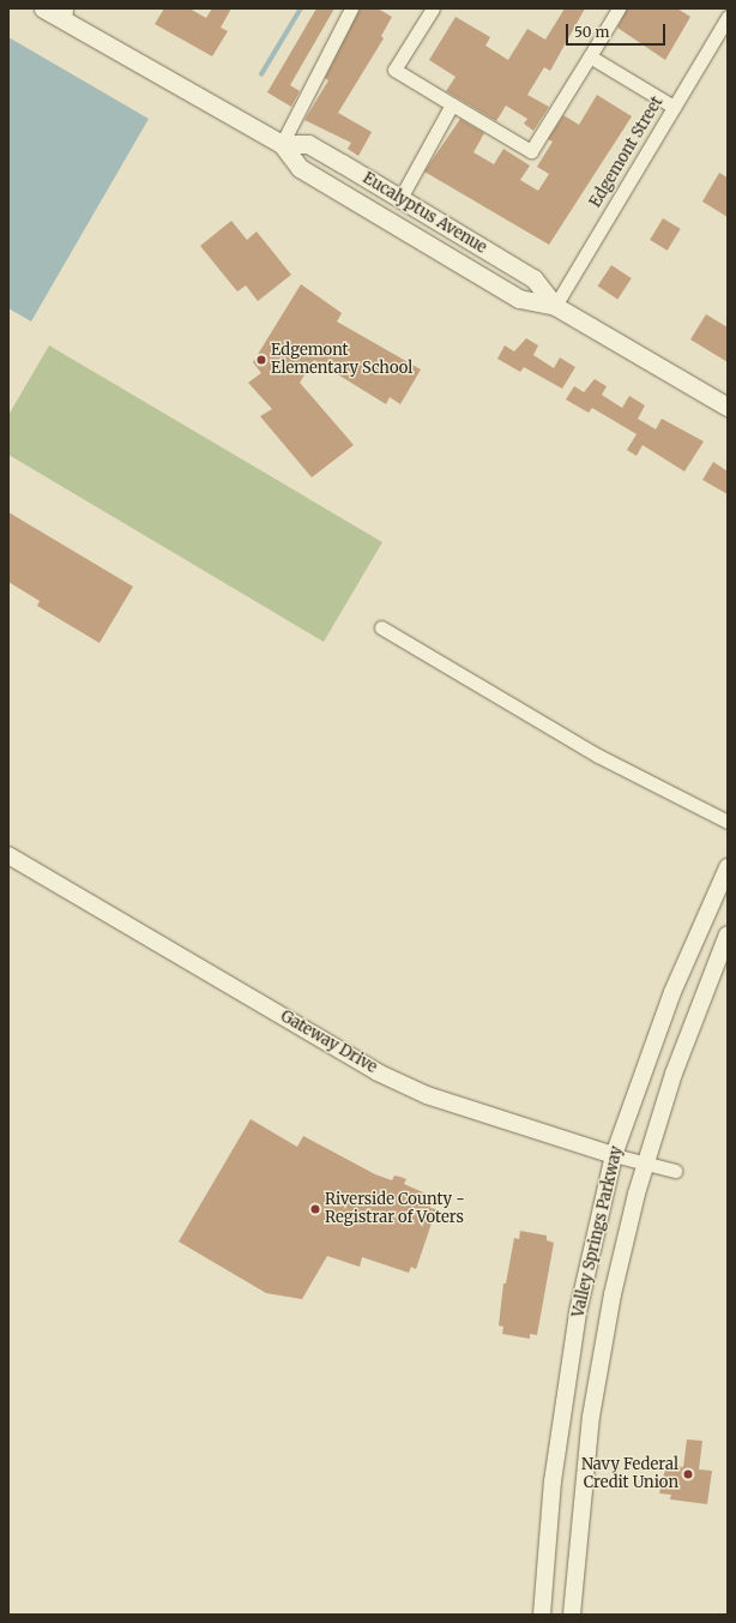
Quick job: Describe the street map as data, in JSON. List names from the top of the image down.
{
  "streets": {
    "main road": ["Eucalyptus Avenue"],
    "street": ["Edgemont Street", "Gateway Drive", "Valley Springs Parkway"]
  },
  "crossings": [
    ["Edgemont Street", "Eucalyptus Avenue"],
    ["Gateway Drive", "Valley Springs Parkway"]
  ],
  "places": ["Edgemont Elementary School", "Riverside County - Registrar of Voters", "Navy Federal Credit Union"],
  "scale_bar": "50 m"
}
